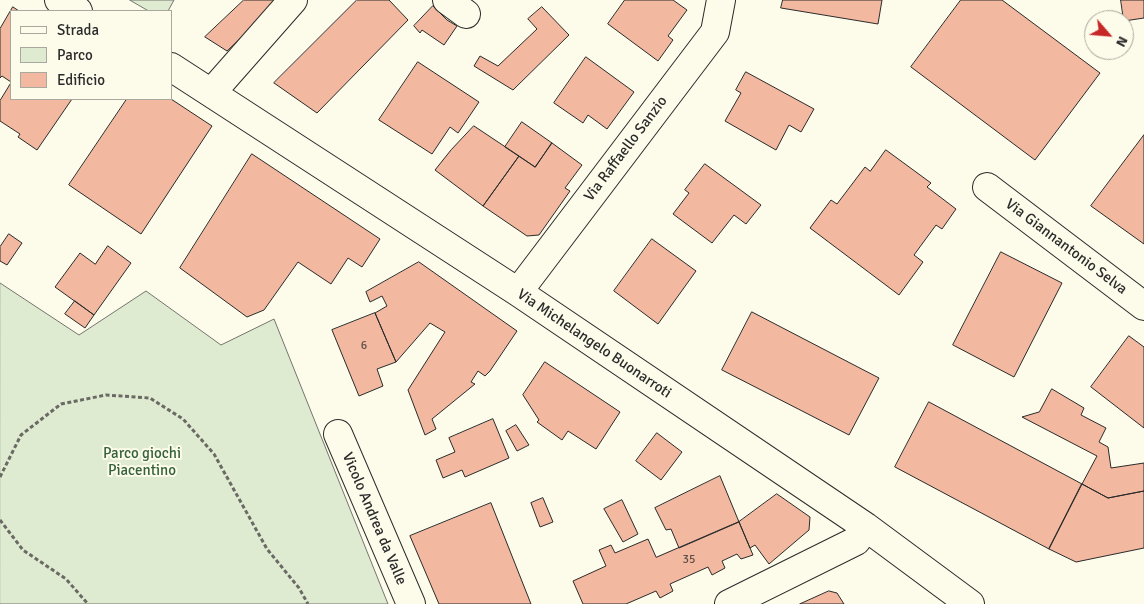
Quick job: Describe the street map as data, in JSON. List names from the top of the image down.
{
  "streets": {
    "street": [
      "Via Raffaello Sanzio",
      "Via Giannantonio Selva",
      "Via Michelangelo Buonarroti",
      "Vicolo Andrea da Valle"
    ]
  },
  "crossings": [
    ["Via Raffaello Sanzio", "Via Michelangelo Buonarroti"]
  ],
  "parks": ["Parco giochi Piacentino"],
  "house_numbers": ["6", "35"],
  "legend": ["Strada", "Parco", "Edificio"],
  "north": "bottom right"
}
